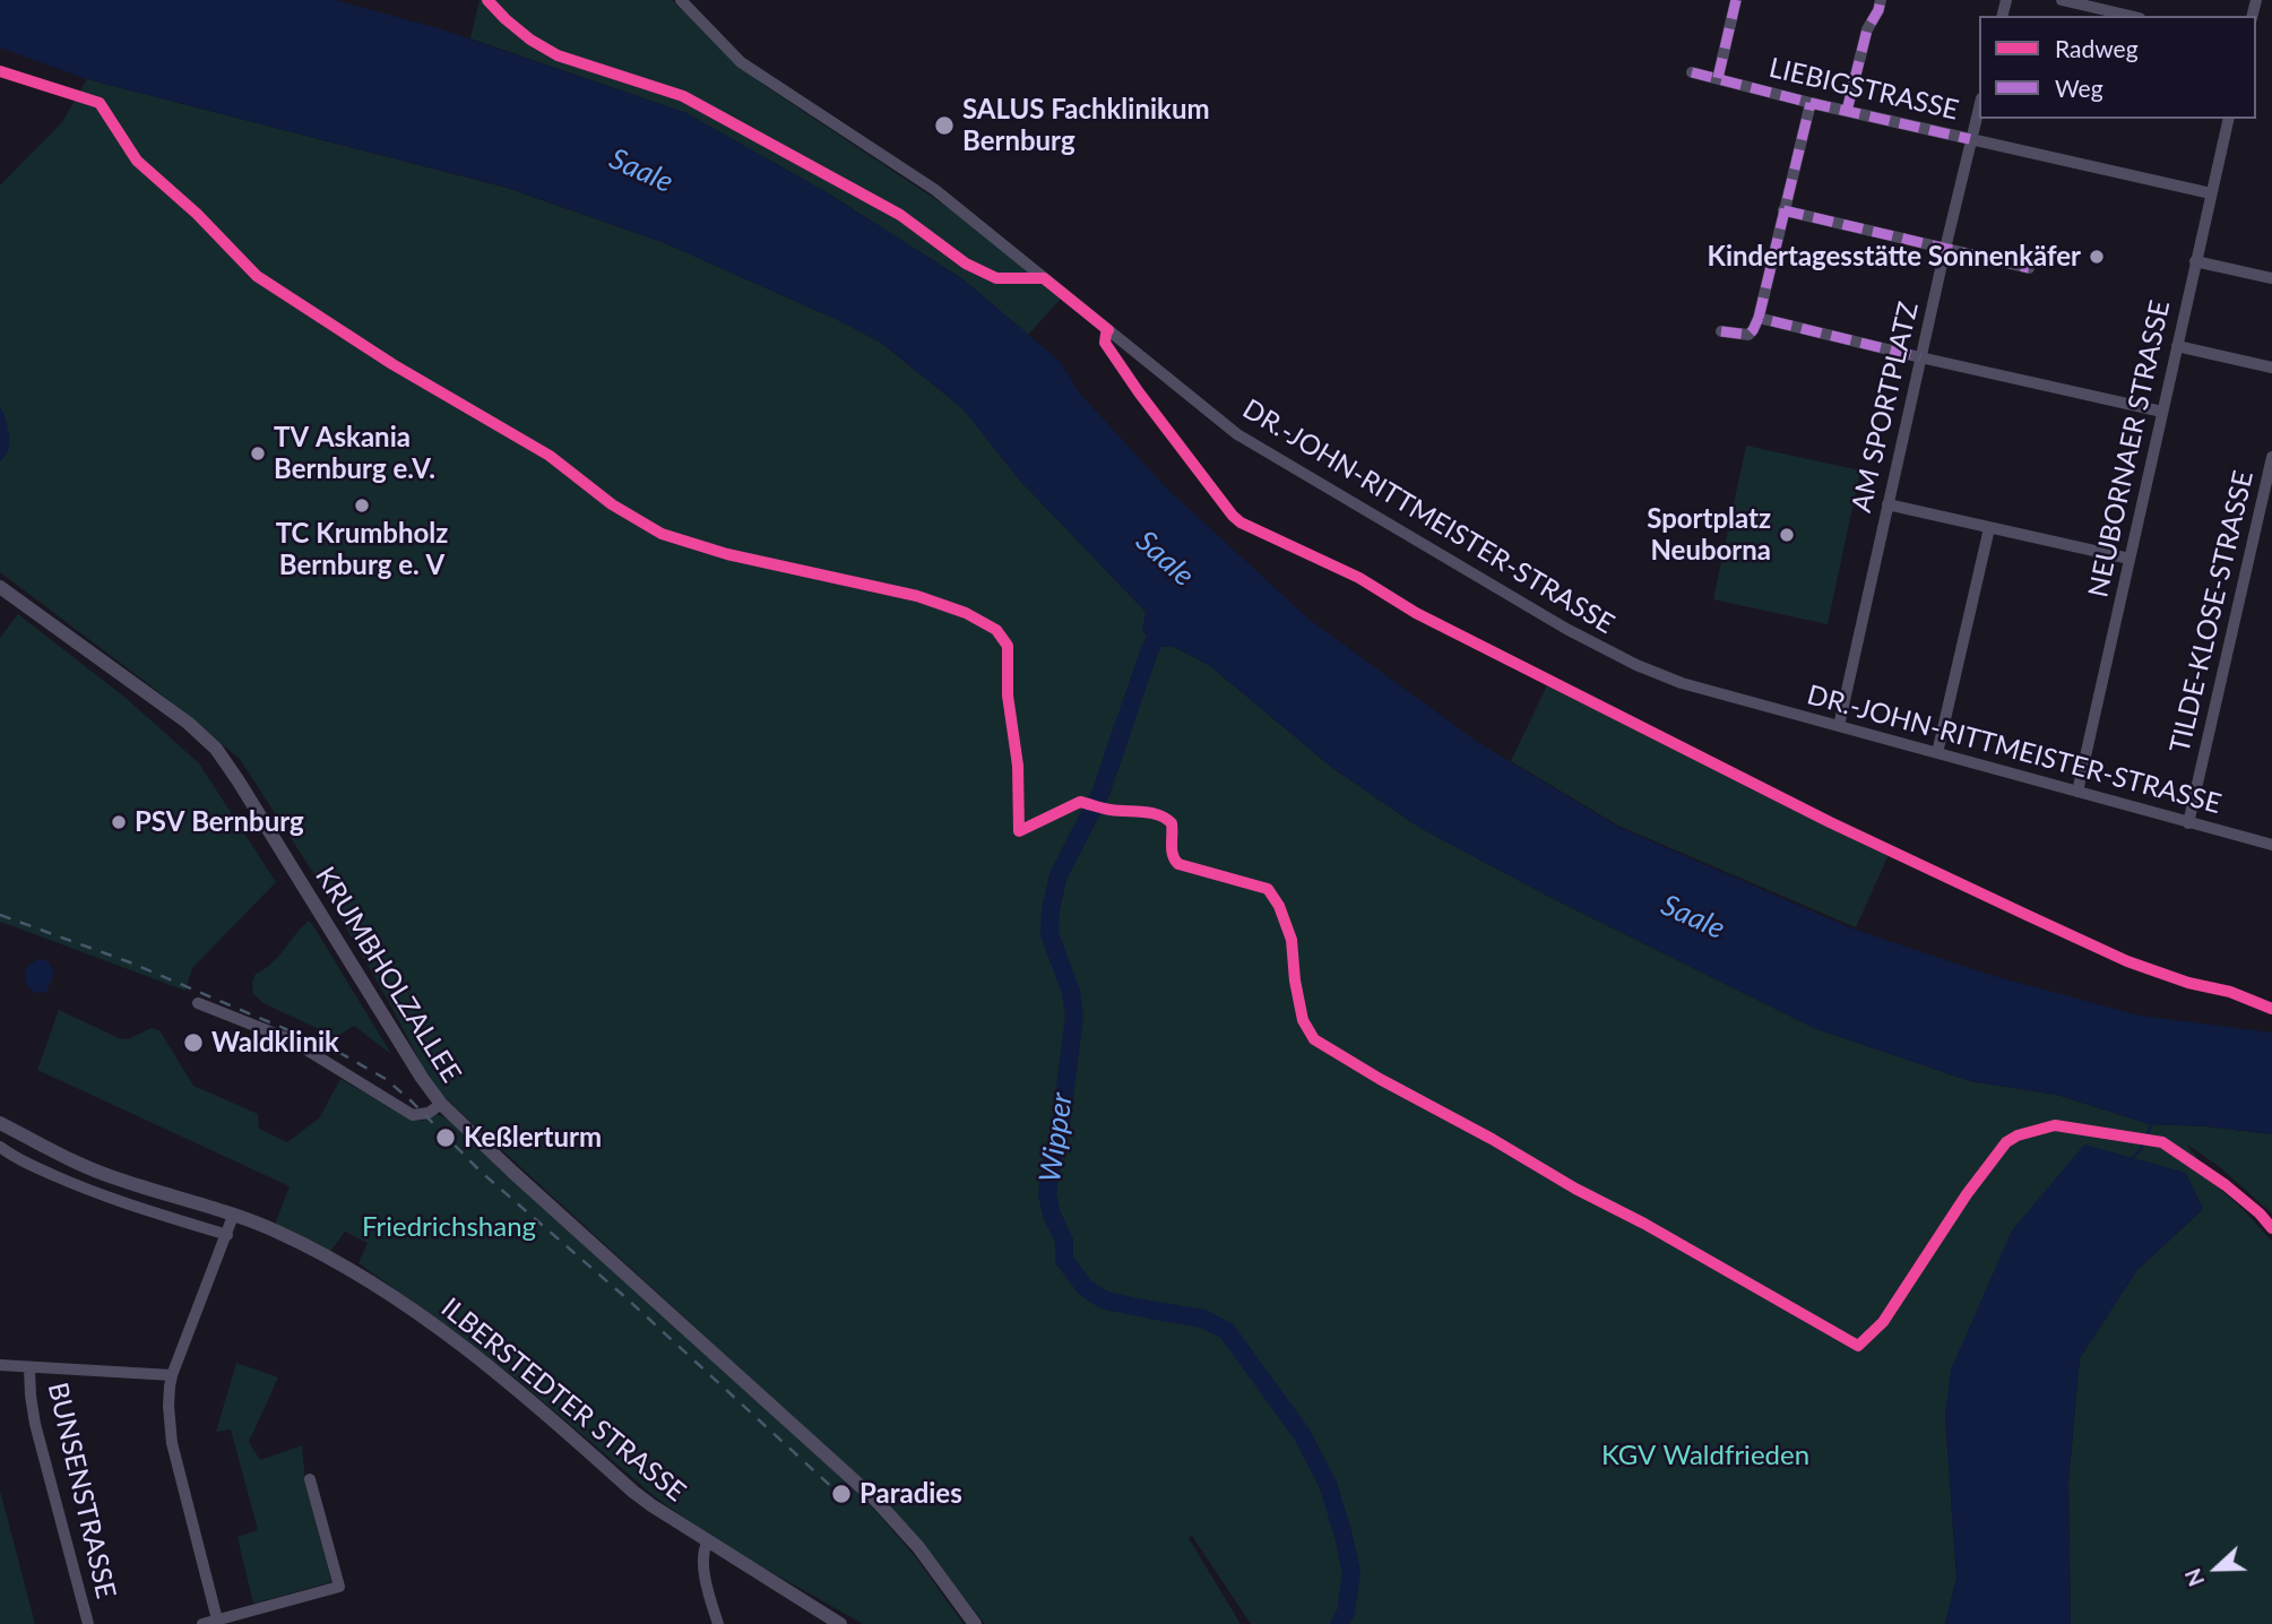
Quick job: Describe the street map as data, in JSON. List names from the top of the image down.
{
  "streets": {
    "street": [
      "LIEBIGSTRASSE",
      "AM SPORTPLATZ",
      "NEUBORNAER STRASSE",
      "DR.-JOHN-RITTMEISTER-STRASSE",
      "TILDE-KLOSE-STRASSE",
      "KRUMBHOLZALLEE",
      "ILBERSTEDTER STRASSE",
      "BUNSENSTRASSE"
    ]
  },
  "crossings": [
    ["LIEBIGSTRASSE", "AM SPORTPLATZ"],
    ["LIEBIGSTRASSE", "NEUBORNAER STRASSE"],
    ["AM SPORTPLATZ", "DR.-JOHN-RITTMEISTER-STRASSE"],
    ["NEUBORNAER STRASSE", "DR.-JOHN-RITTMEISTER-STRASSE"],
    ["DR.-JOHN-RITTMEISTER-STRASSE", "TILDE-KLOSE-STRASSE"]
  ],
  "water": ["Saale", "Wipper"],
  "parks": ["Friedrichshang", "KGV Waldfrieden"],
  "places": [
    "SALUS Fachklinikum Bernburg",
    "Kindertagesstätte Sonnenkäfer",
    "TV Askania Bernburg e.V.",
    "TC Krumbholz Bernburg e. V",
    "Sportplatz Neuborna",
    "PSV Bernburg",
    "Waldklinik",
    "Keßlerturm",
    "Paradies"
  ],
  "legend": ["Radweg", "Weg"],
  "north": "left"
}
